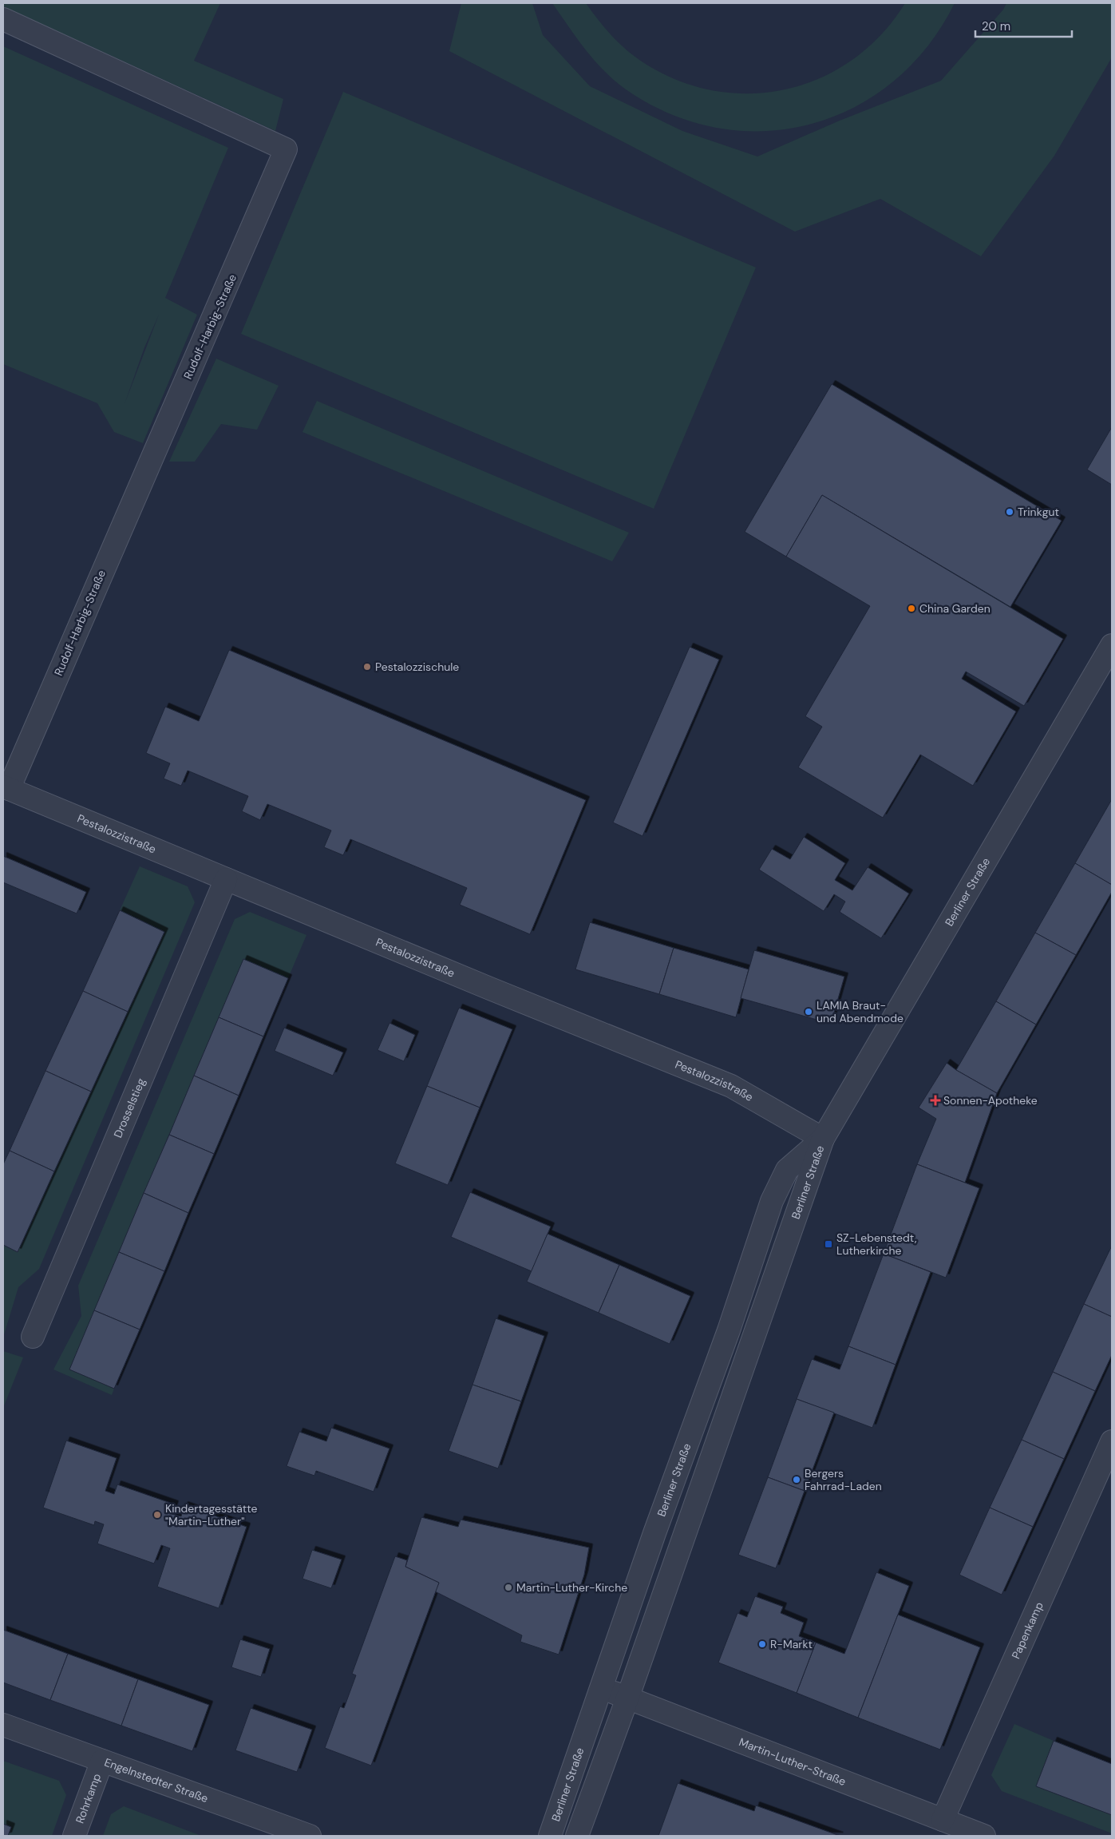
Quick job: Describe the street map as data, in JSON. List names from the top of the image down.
{
  "streets": {
    "street": [
      "Rudolf-Harbig-Straße",
      "Pestalozzistraße",
      "Berliner Straße",
      "Drosselstieg",
      "Papenkamp",
      "Martin-Luther-Straße",
      "Engelnstedter Straße",
      "Rohrkamp"
    ]
  },
  "crossings": [
    ["Rudolf-Harbig-Straße", "Pestalozzistraße"],
    ["Pestalozzistraße", "Berliner Straße"],
    ["Pestalozzistraße", "Drosselstieg"],
    ["Berliner Straße", "Martin-Luther-Straße"],
    ["Papenkamp", "Martin-Luther-Straße"],
    ["Engelnstedter Straße", "Rohrkamp"]
  ],
  "places": {
    "other": [
      "Trinkgut",
      "China Garden",
      "Pestalozzischule",
      "LAMIA Braut- und Abendmode",
      "Bergers Fahrrad-Laden",
      "Kindertagesstätte \"Martin-Luther\"",
      "Martin-Luther-Kirche",
      "R-Markt"
    ],
    "health": ["Sonnen-Apotheke"],
    "transit": ["SZ-Lebenstedt, Lutherkirche"]
  },
  "scale_bar": "20 m"
}
